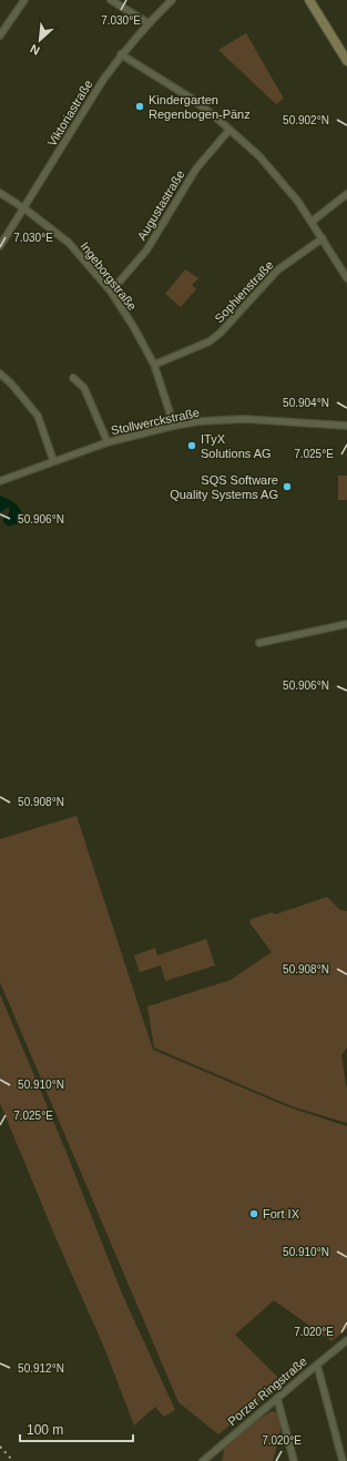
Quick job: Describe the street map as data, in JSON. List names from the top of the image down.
{
  "streets": {
    "street": [
      "Viktoriastraße",
      "Augustastraße",
      "Ingeborgstraße",
      "Sophienstraße",
      "Stollwerckstraße",
      "Porzer Ringstraße"
    ]
  },
  "crossings": [
    ["Viktoriastraße", "Ingeborgstraße"],
    ["Augustastraße", "Ingeborgstraße"],
    ["Ingeborgstraße", "Sophienstraße"],
    ["Ingeborgstraße", "Stollwerckstraße"]
  ],
  "places": [
    "Kindergarten Regenbogen-Pänz",
    "ITyX Solutions AG",
    "SQS Software Quality Systems AG",
    "Fort IX"
  ],
  "scale_bar": "100 m",
  "north": "bottom left",
  "coordinates": [
    "7.030°E",
    "50.902°N",
    "50.904°N",
    "7.025°E",
    "50.906°N",
    "50.908°N",
    "50.910°N",
    "7.020°E",
    "50.912°N"
  ]
}
